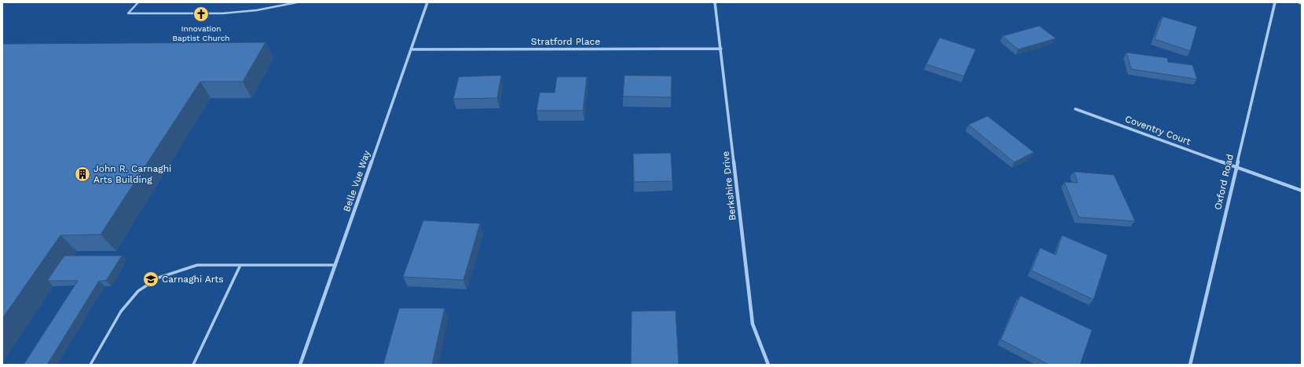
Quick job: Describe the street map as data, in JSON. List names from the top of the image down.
{
  "streets": {
    "street": [
      "Stratford Place",
      "Coventry Court",
      "Belle Vue Way",
      "Oxford Road",
      "Berkshire Drive"
    ]
  },
  "crossings": [
    ["Stratford Place", "Belle Vue Way"],
    ["Stratford Place", "Berkshire Drive"],
    ["Coventry Court", "Oxford Road"]
  ],
  "places": {
    "church": ["Innovation Baptist Church"],
    "building": ["John R. Carnaghi Arts Building"],
    "school or university": ["Carnaghi Arts"]
  }
}
